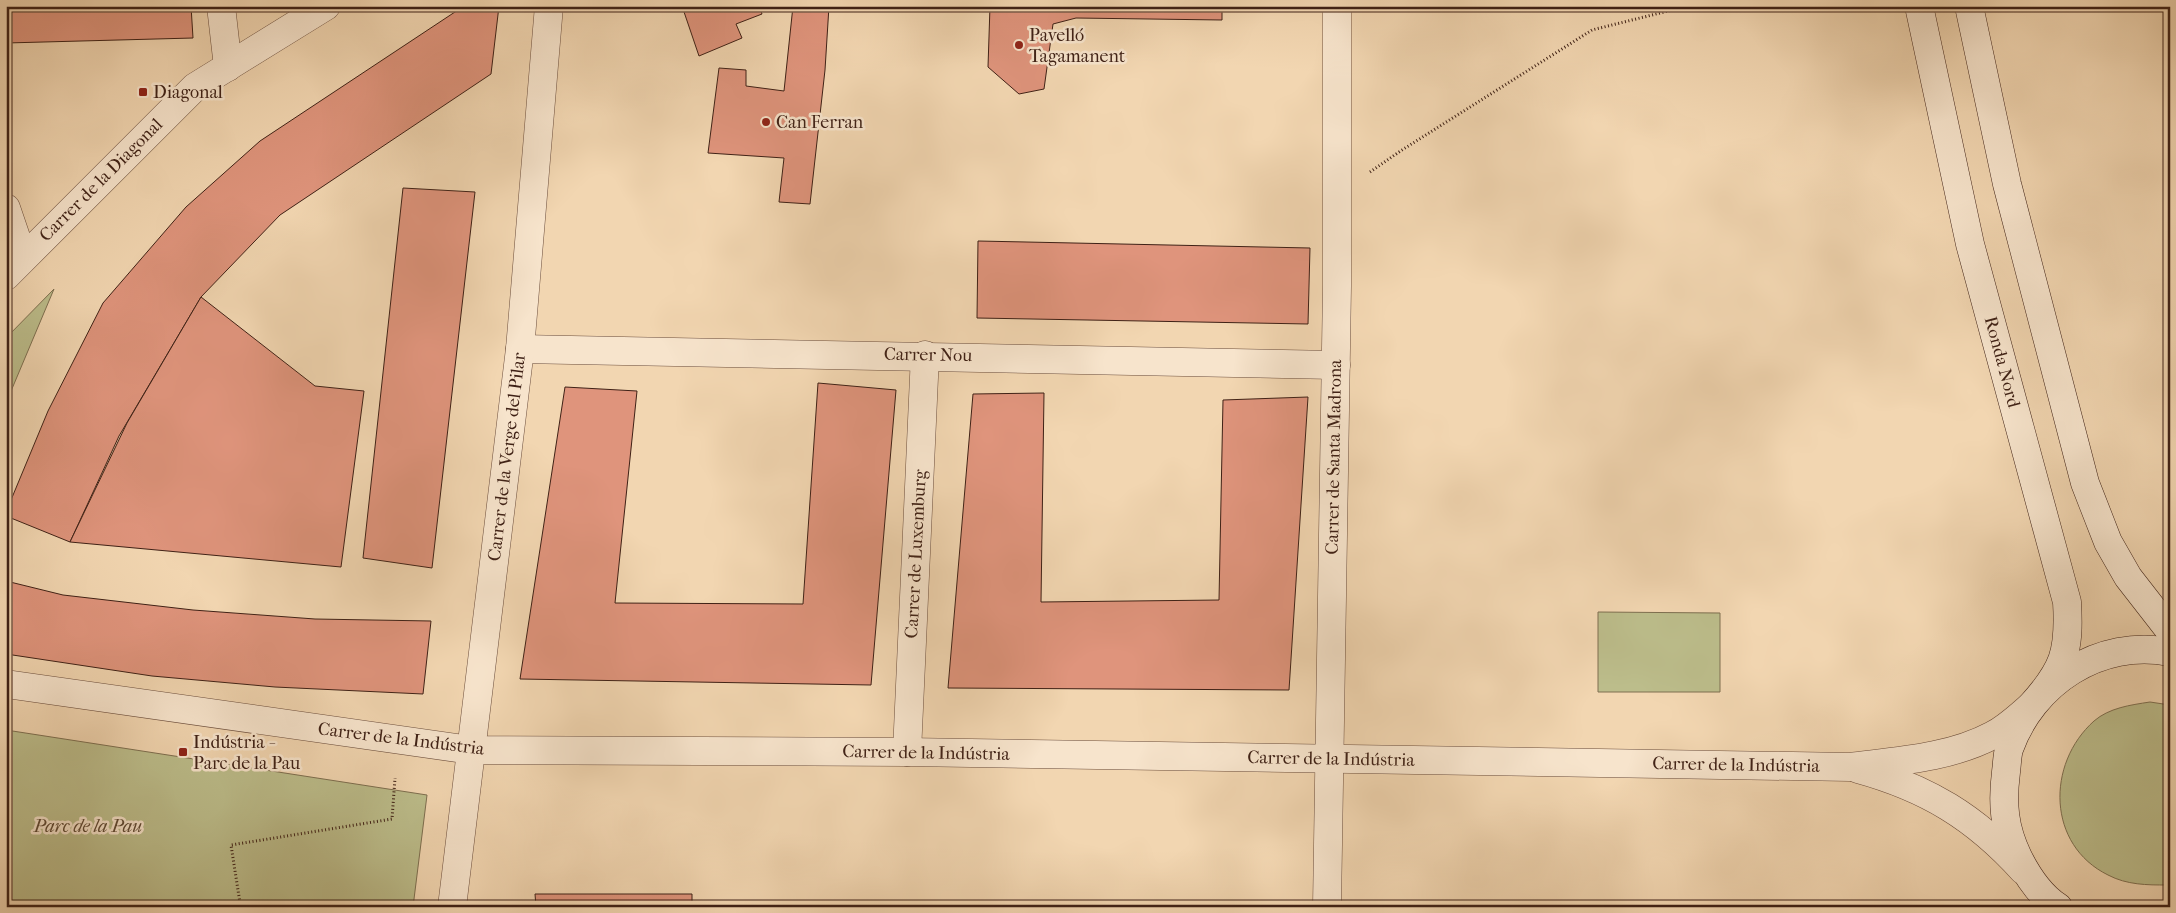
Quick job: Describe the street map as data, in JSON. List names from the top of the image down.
{
  "streets": {
    "street": [
      "Carrer de la Diagonal",
      "Carrer Nou",
      "Ronda Nord",
      "Carrer de la Verge del Pilar",
      "Carrer de Santa Madrona",
      "Carrer de Luxemburg",
      "Carrer de la Indústria"
    ]
  },
  "crossings": [
    ["Carrer Nou", "Carrer de la Verge del Pilar"],
    ["Carrer Nou", "Carrer de Santa Madrona"],
    ["Carrer Nou", "Carrer de Luxemburg"],
    ["Carrer de la Verge del Pilar", "Carrer de la Indústria"],
    ["Carrer de Santa Madrona", "Carrer de la Indústria"],
    ["Carrer de Luxemburg", "Carrer de la Indústria"]
  ],
  "parks": ["Parc de la Pau"],
  "places": {
    "other": ["Pavelló Tagamanent", "Can Ferran"],
    "transit": ["Diagonal", "Indústria - Parc de la Pau"]
  }
}
